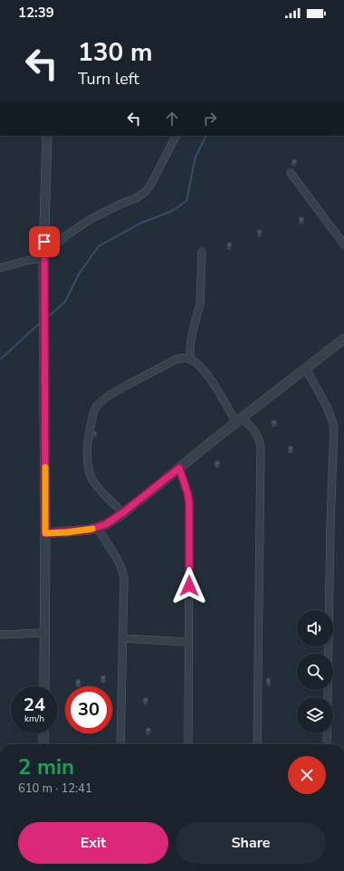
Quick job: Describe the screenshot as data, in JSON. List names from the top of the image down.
{
  "page": {
    "status": "12:39",
    "turn": ["130 m", "Turn left"],
    "speed": "24 km/h",
    "limit": "30",
    "heading": ["2 min", "610 m · 12:41"],
    "buttons": ["Exit", "Share"]
  }
}
